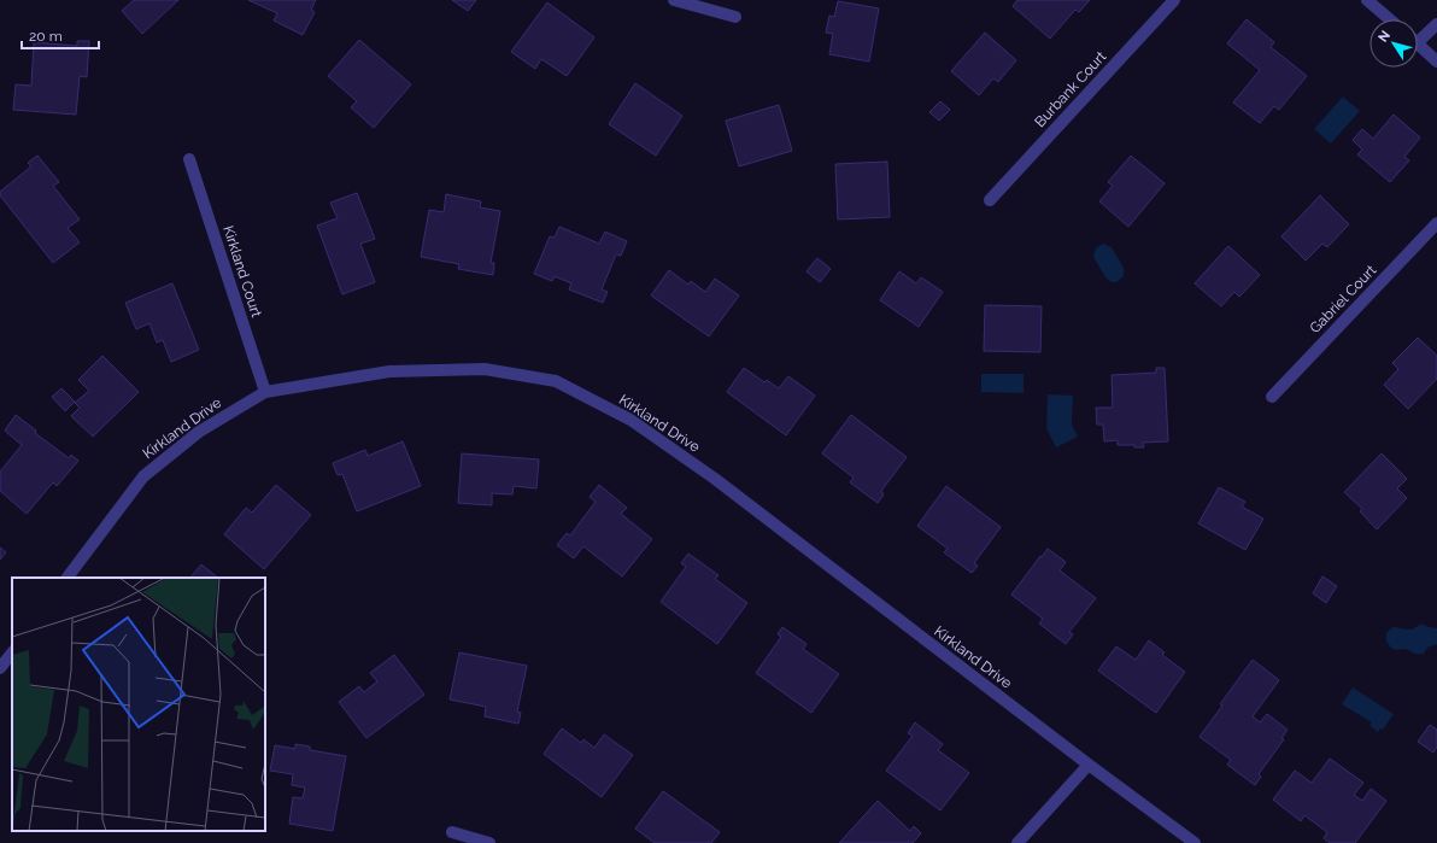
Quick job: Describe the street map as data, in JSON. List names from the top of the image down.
{
  "streets": {
    "street": [
      "Burbank Court",
      "Kirkland Court",
      "Gabriel Court",
      "Kirkland Drive"
    ]
  },
  "crossings": [
    ["Kirkland Court", "Kirkland Drive"]
  ],
  "scale_bar": "20 m",
  "north": "top left"
}
